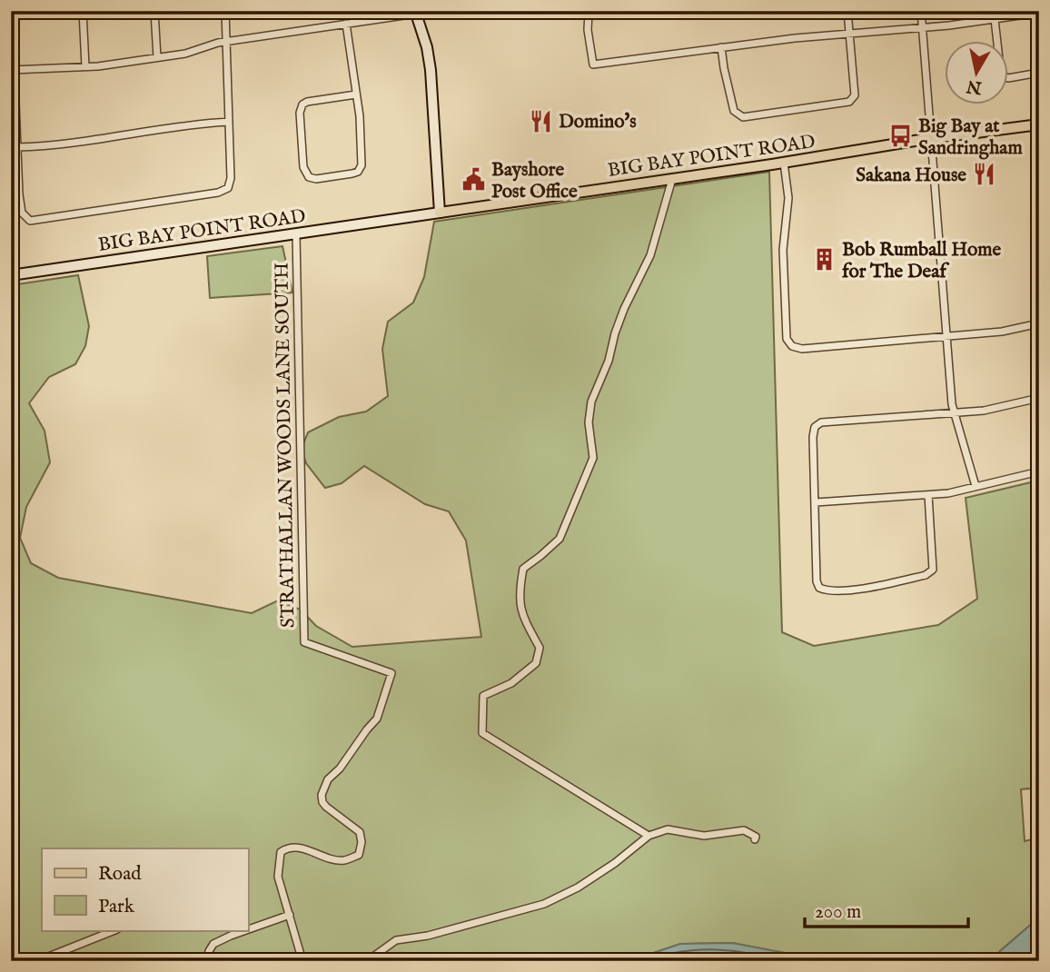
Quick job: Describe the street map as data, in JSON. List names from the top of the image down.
{
  "streets": {
    "main road": ["BIG BAY POINT ROAD"],
    "street": ["STRATHALLAN WOODS LANE SOUTH"]
  },
  "crossings": [
    ["BIG BAY POINT ROAD", "STRATHALLAN WOODS LANE SOUTH"]
  ],
  "places": {
    "restaurant": ["Domino's", "Sakana House"],
    "bus stop": ["Big Bay at Sandringham"],
    "public building": ["Bayshore Post Office"],
    "building": ["Bob Rumball Home for The Deaf"]
  },
  "legend": ["Road", "Park"],
  "scale_bar": "200 m",
  "north": "bottom"
}
